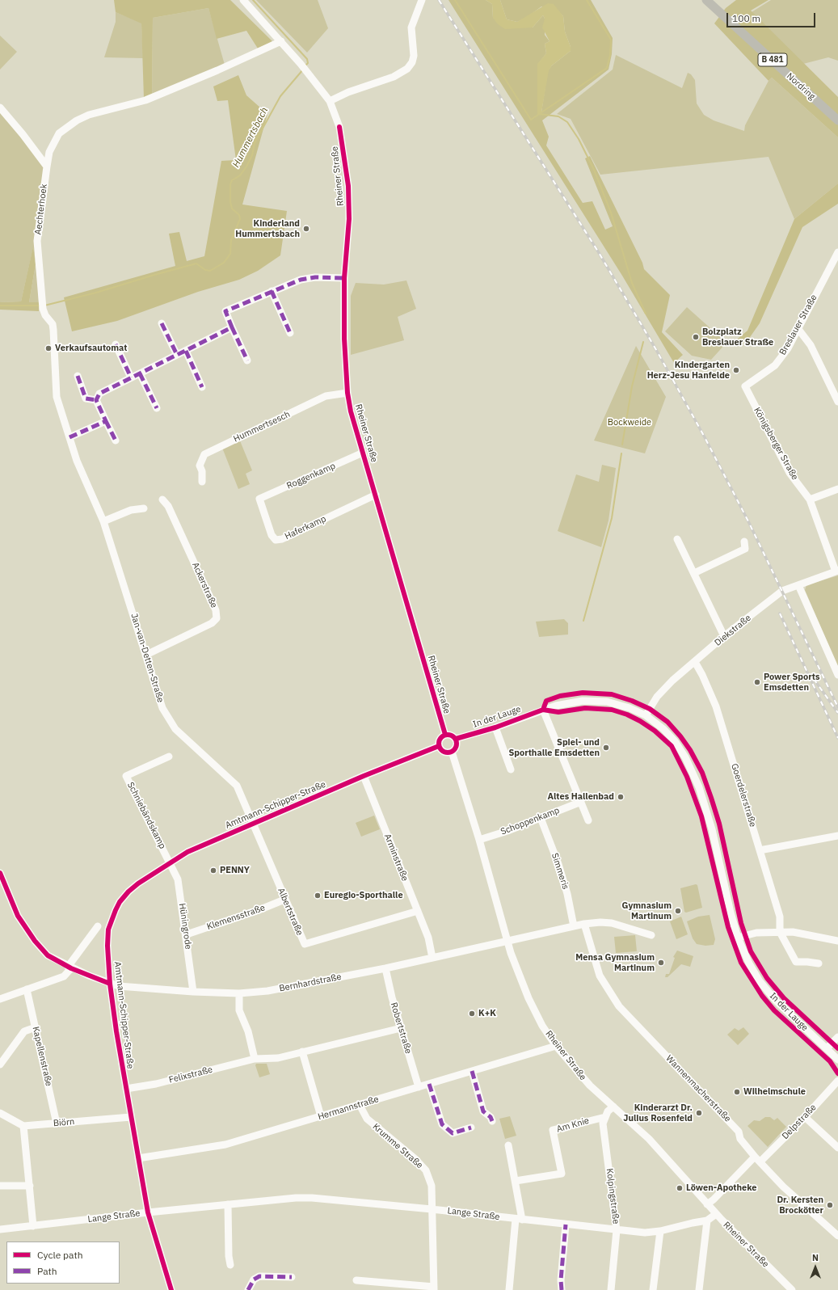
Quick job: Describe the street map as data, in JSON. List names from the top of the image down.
{
  "streets": {
    "main road": ["B 481", "Nordring"],
    "street": [
      "Rheiner Straße",
      "Aechterhoek",
      "Breslauer Straße",
      "Hummertsesch",
      "Königsberger Straße",
      "Roggenkamp",
      "Haferkamp",
      "Ackerstraße",
      "Diekstraße",
      "Jan-van-Detten-Straße",
      "In der Lauge",
      "Goerdelerstraße",
      "Amtmann-Schipper-Straße",
      "Schniebändskamp",
      "Schoppenkamp",
      "Arminstraße",
      "Simmeris",
      "Albertstraße",
      "Klemensstraße",
      "Hüningrode",
      "Bernhardstraße",
      "Robertstraße",
      "Kapellenstraße",
      "Felixstraße",
      "Wannenmacherstraße",
      "Hermannstraße",
      "Delpstraße",
      "Biörn",
      "Am Knie",
      "Krumme Straße",
      "Kolpingstraße",
      "Lange Straße"
    ]
  },
  "crossings": [
    ["Rheiner Straße", "Aechterhoek"],
    ["Rheiner Straße", "Hummertsesch"],
    ["Rheiner Straße", "Roggenkamp"],
    ["Rheiner Straße", "Haferkamp"],
    ["Rheiner Straße", "In der Lauge"],
    ["Rheiner Straße", "Amtmann-Schipper-Straße"],
    ["Rheiner Straße", "Schoppenkamp"],
    ["Rheiner Straße", "Bernhardstraße"],
    ["Rheiner Straße", "Hermannstraße"],
    ["Rheiner Straße", "Delpstraße"],
    ["Rheiner Straße", "Lange Straße"],
    ["Aechterhoek", "Jan-van-Detten-Straße"],
    ["Breslauer Straße", "Königsberger Straße"],
    ["Königsberger Straße", "Diekstraße"],
    ["Roggenkamp", "Haferkamp"],
    ["Ackerstraße", "Jan-van-Detten-Straße"],
    ["Diekstraße", "In der Lauge"],
    ["Diekstraße", "Goerdelerstraße"],
    ["Jan-van-Detten-Straße", "Amtmann-Schipper-Straße"],
    ["Jan-van-Detten-Straße", "Albertstraße"],
    ["In der Lauge", "Amtmann-Schipper-Straße"],
    ["Amtmann-Schipper-Straße", "Schniebändskamp"],
    ["Amtmann-Schipper-Straße", "Arminstraße"],
    ["Amtmann-Schipper-Straße", "Albertstraße"],
    ["Amtmann-Schipper-Straße", "Hüningrode"],
    ["Amtmann-Schipper-Straße", "Bernhardstraße"],
    ["Amtmann-Schipper-Straße", "Felixstraße"],
    ["Amtmann-Schipper-Straße", "Hermannstraße"],
    ["Amtmann-Schipper-Straße", "Biörn"],
    ["Amtmann-Schipper-Straße", "Lange Straße"],
    ["Schniebändskamp", "Hüningrode"],
    ["Schoppenkamp", "Simmeris"],
    ["Arminstraße", "Albertstraße"],
    ["Arminstraße", "Bernhardstraße"],
    ["Simmeris", "Bernhardstraße"],
    ["Albertstraße", "Klemensstraße"],
    ["Klemensstraße", "Hüningrode"],
    ["Hüningrode", "Bernhardstraße"],
    ["Bernhardstraße", "Robertstraße"],
    ["Bernhardstraße", "Wannenmacherstraße"],
    ["Robertstraße", "Felixstraße"],
    ["Robertstraße", "Hermannstraße"],
    ["Kapellenstraße", "Biörn"],
    ["Wannenmacherstraße", "Delpstraße"],
    ["Hermannstraße", "Krumme Straße"],
    ["Am Knie", "Kolpingstraße"],
    ["Krumme Straße", "Lange Straße"],
    ["Kolpingstraße", "Lange Straße"]
  ],
  "water": ["Hummertsbach"],
  "parks": ["Bockweide"],
  "places": [
    "Kinderland Hummertsbach",
    "Bolzplatz Breslauer Straße",
    "Verkaufsautomat",
    "Kindergarten Herz-Jesu Hanfelde",
    "Power Sports Emsdetten",
    "Spiel- und Sporthalle Emsdetten",
    "Altes Hallenbad",
    "PENNY",
    "Euregio-Sporthalle",
    "Gymnasium Martinum",
    "Mensa Gymnasium Martinum",
    "K+K",
    "Wilhelmschule",
    "Kinderarzt Dr. Julius Rosenfeld",
    "Löwen-Apotheke",
    "Dr. Kersten Brockötter"
  ],
  "legend": ["Cycle path", "Path"],
  "scale_bar": "100 m",
  "north": "top"
}
